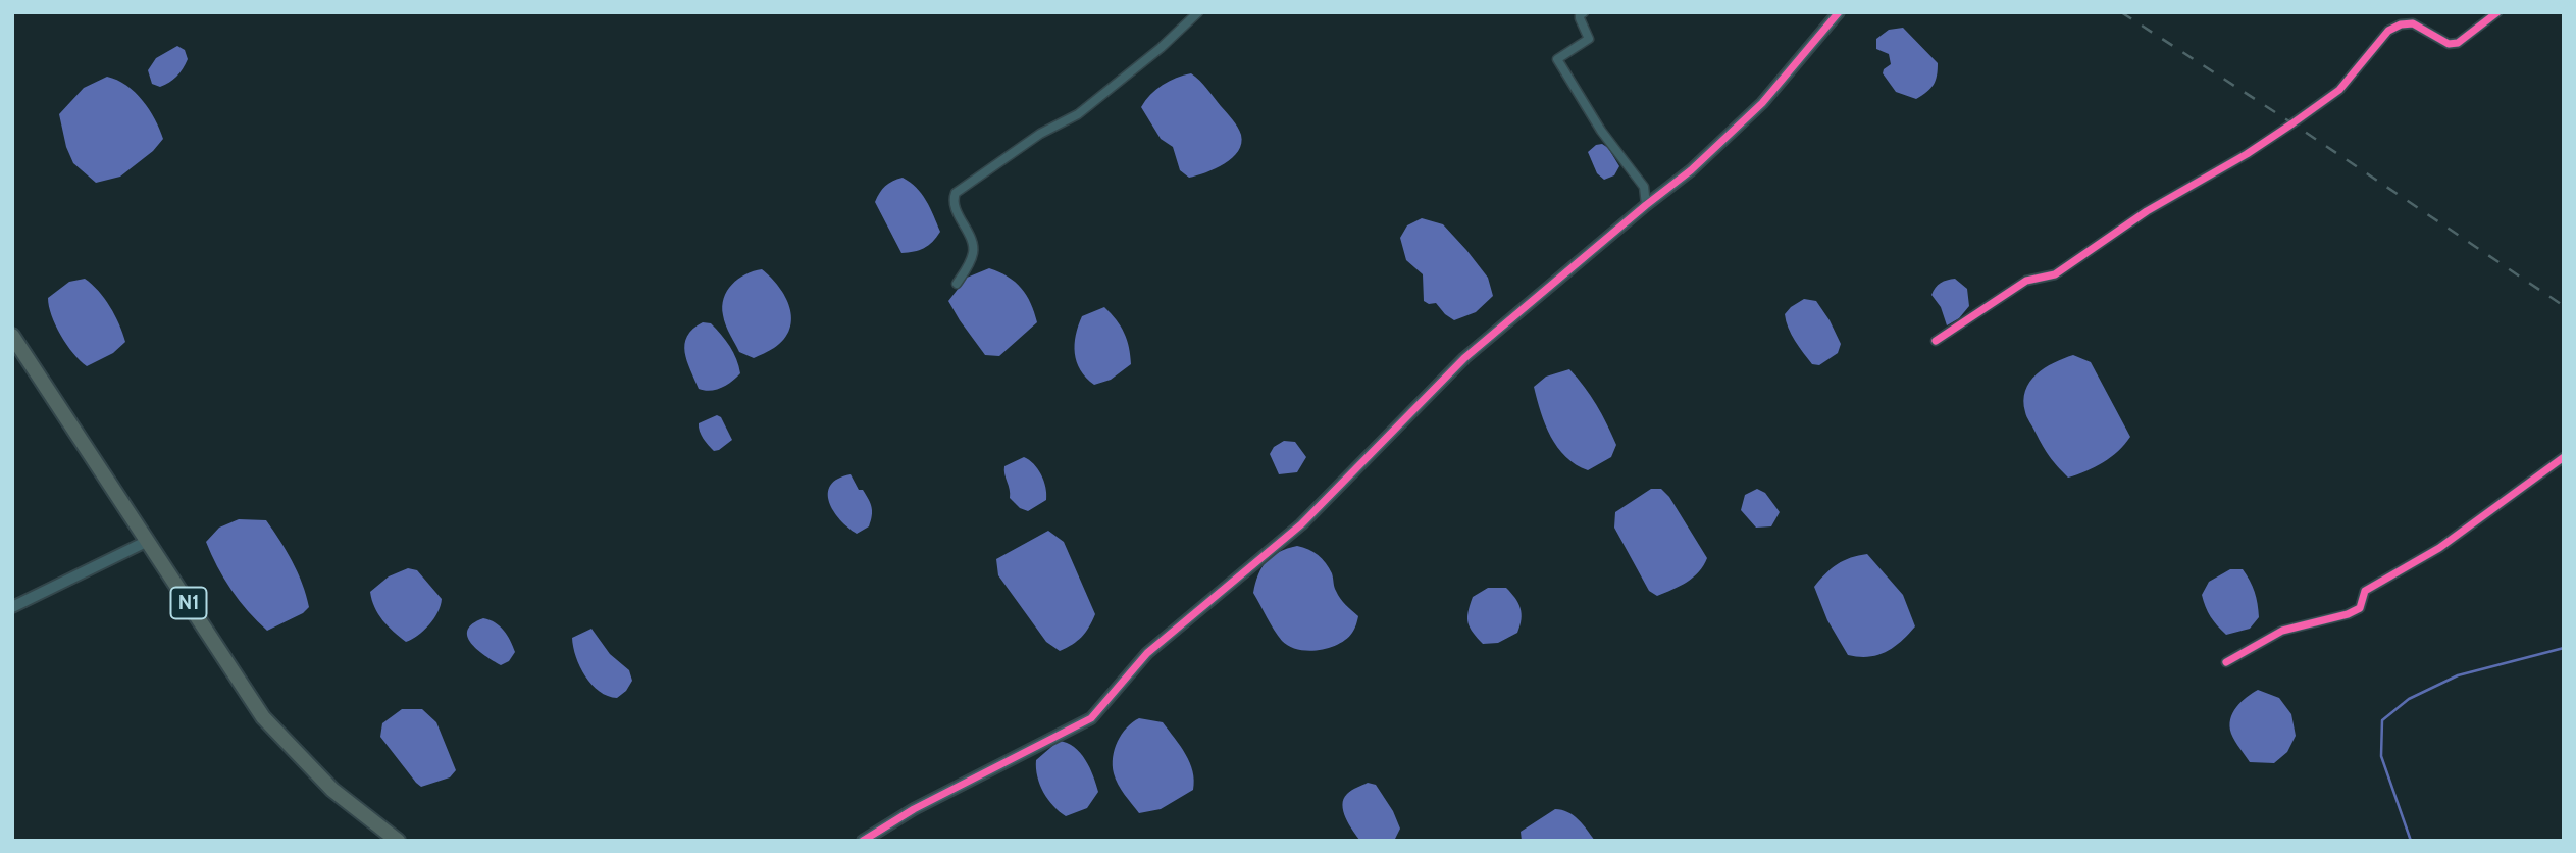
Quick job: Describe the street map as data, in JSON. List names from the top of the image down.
{
  "streets": {
    "highway": ["N1"]
  }
}
